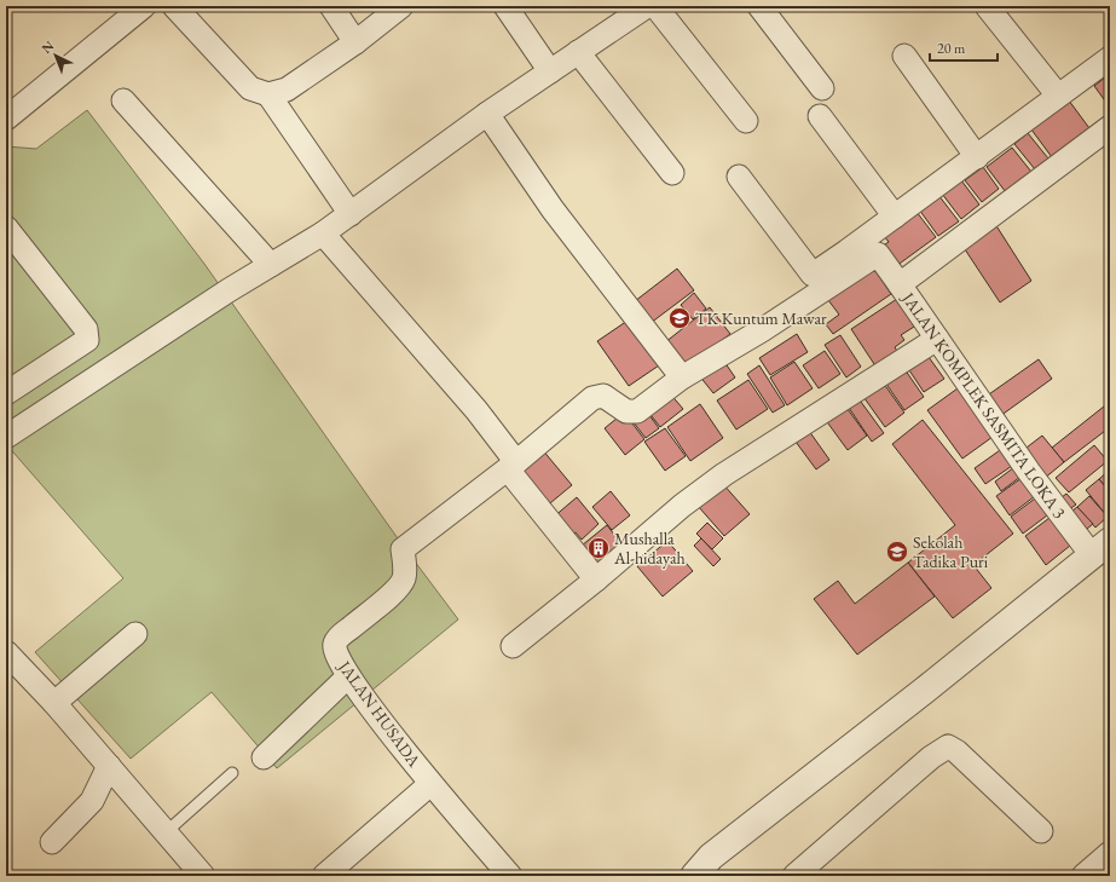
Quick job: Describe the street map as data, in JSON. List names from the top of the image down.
{
  "streets": {
    "street": ["JALAN KOMPLEK SASMITA LOKA 3", "JALAN HUSADA"]
  },
  "places": {
    "school or university": ["TK Kuntum Mawar", "Sekolah Tadika Puri"],
    "building": ["Mushalla Al-hidayah"]
  },
  "scale_bar": "20 m",
  "north": "top left"
}
